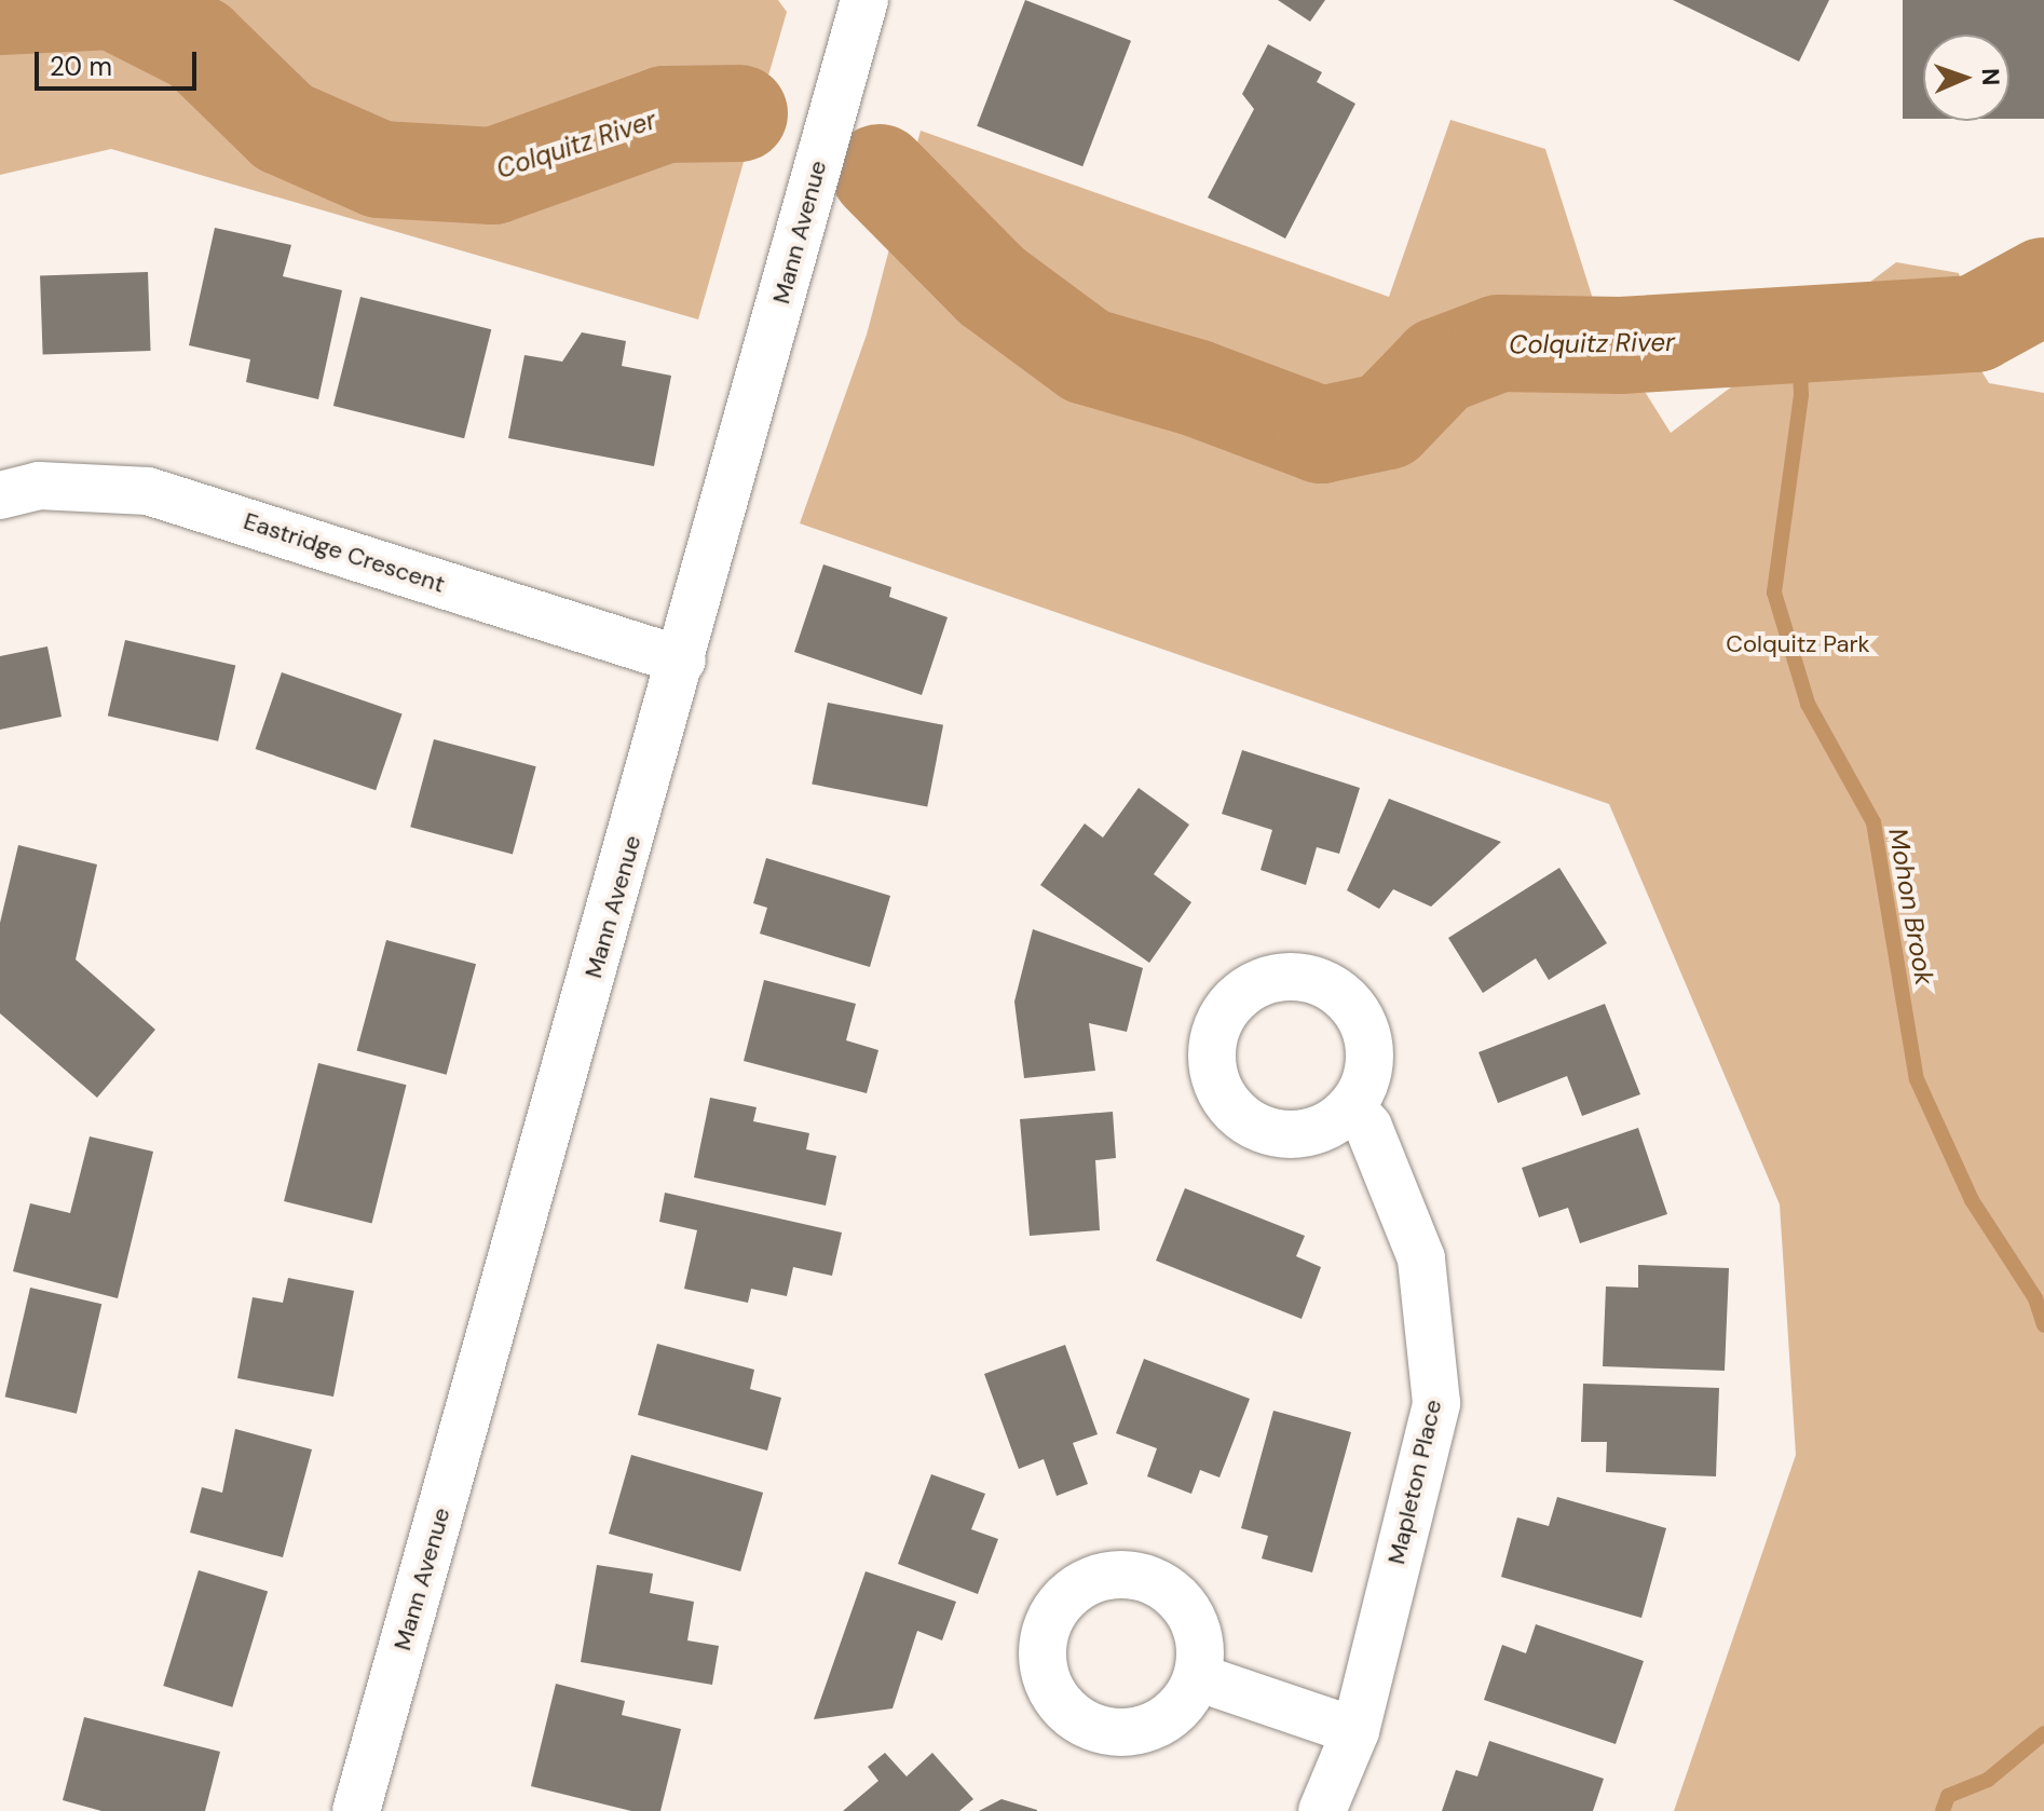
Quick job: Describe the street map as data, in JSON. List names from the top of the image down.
{
  "streets": {
    "main road": ["Mann Avenue", "Eastridge Crescent", "Mapleton Place"]
  },
  "crossings": [
    ["Mann Avenue", "Eastridge Crescent"]
  ],
  "water": ["Colquitz River", "Mohon Brook"],
  "parks": ["Colquitz Park"],
  "scale_bar": "20 m",
  "north": "right"
}
